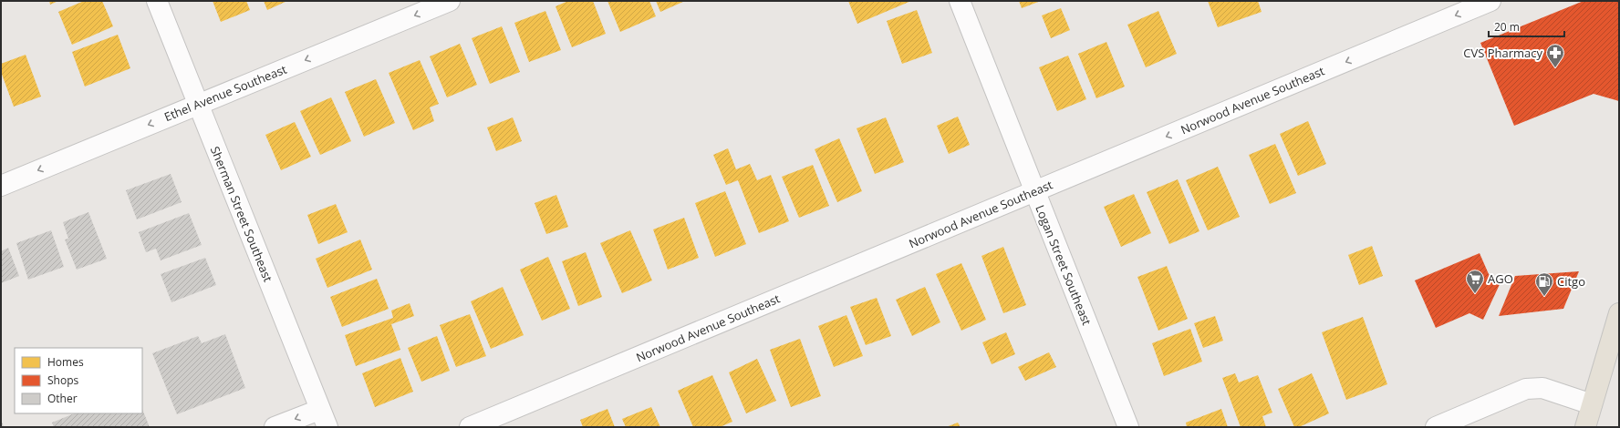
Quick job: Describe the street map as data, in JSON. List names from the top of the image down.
{
  "streets": {
    "street": [
      "Ethel Avenue Southeast",
      "Norwood Avenue Southeast",
      "Sherman Street Southeast",
      "Logan Street Southeast"
    ]
  },
  "crossings": [
    ["Ethel Avenue Southeast", "Sherman Street Southeast"],
    ["Norwood Avenue Southeast", "Logan Street Southeast"]
  ],
  "one_way": ["Ethel Avenue Southeast", "Norwood Avenue Southeast"],
  "places": {
    "pharmacy": ["CVS Pharmacy"],
    "supermarket": ["AGO"],
    "fuel station": ["Citgo"]
  },
  "legend": ["Homes", "Shops", "Other"],
  "scale_bar": "20 m"
}
